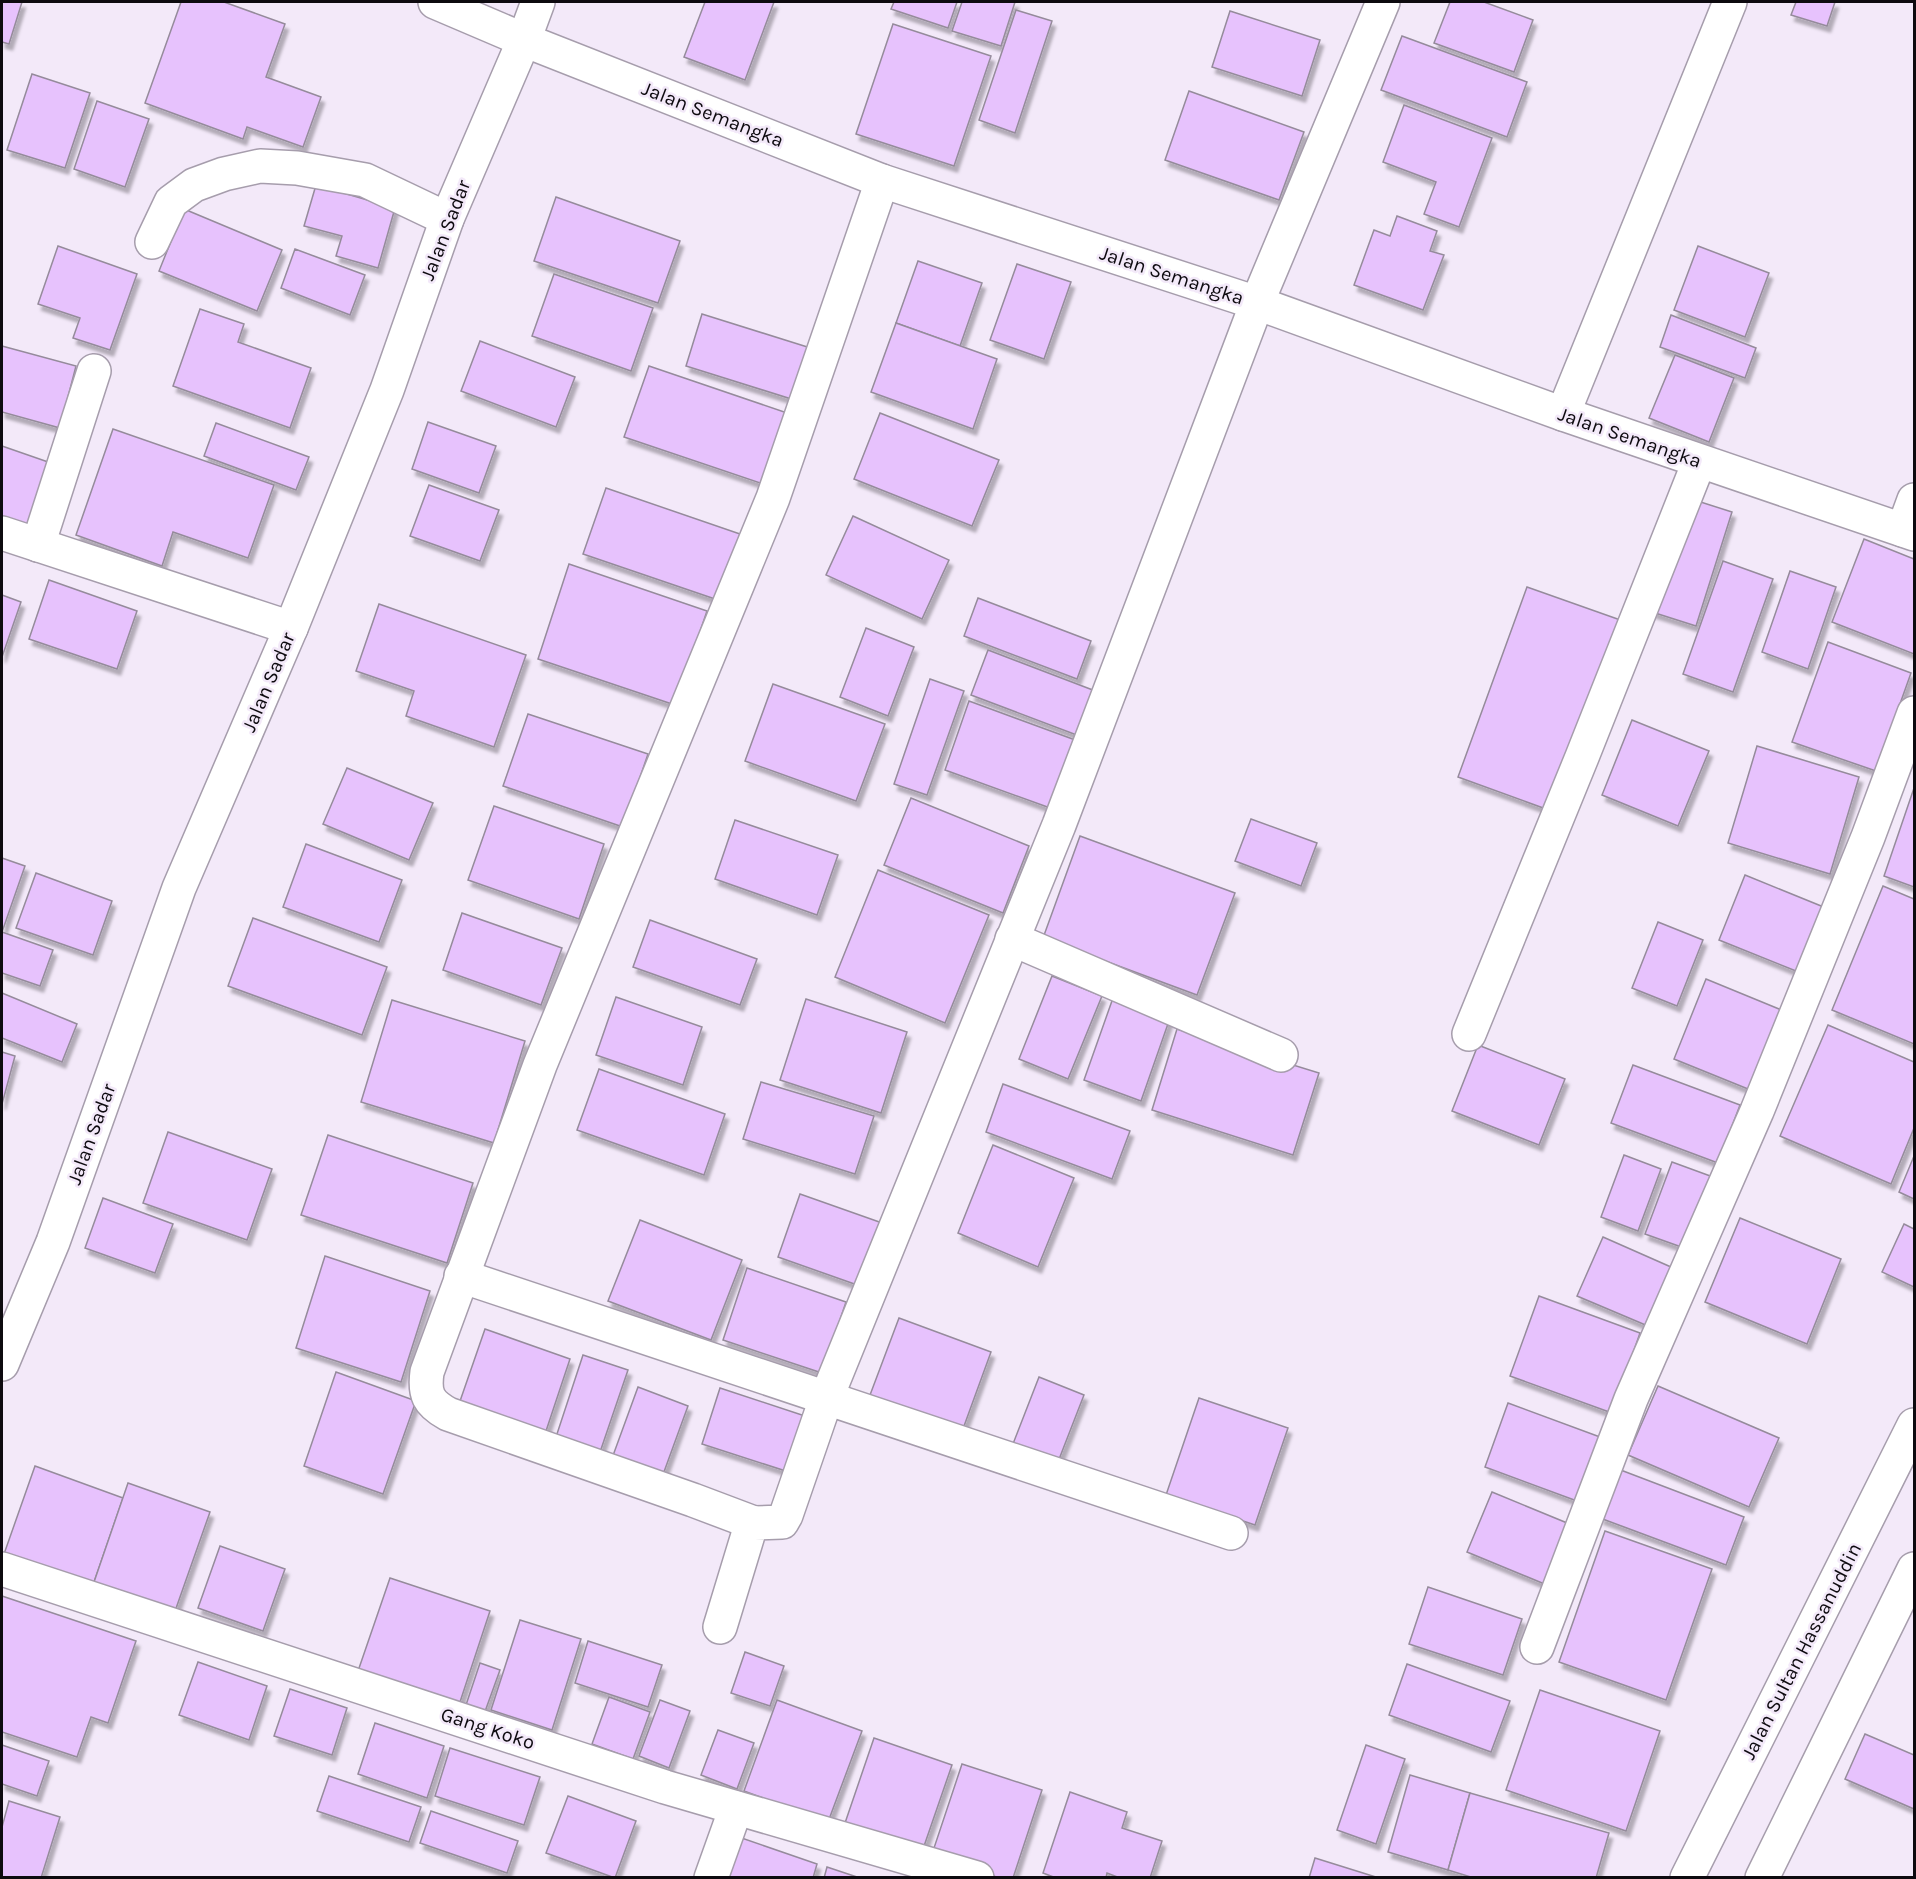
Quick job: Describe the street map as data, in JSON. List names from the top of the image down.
{
  "streets": {
    "street": [
      "Jalan Semangka",
      "Jalan Sadar",
      "Jalan Sultan Hassanuddin",
      "Gang Koko"
    ]
  },
  "crossings": [
    ["Jalan Semangka", "Jalan Sadar"]
  ]
}
